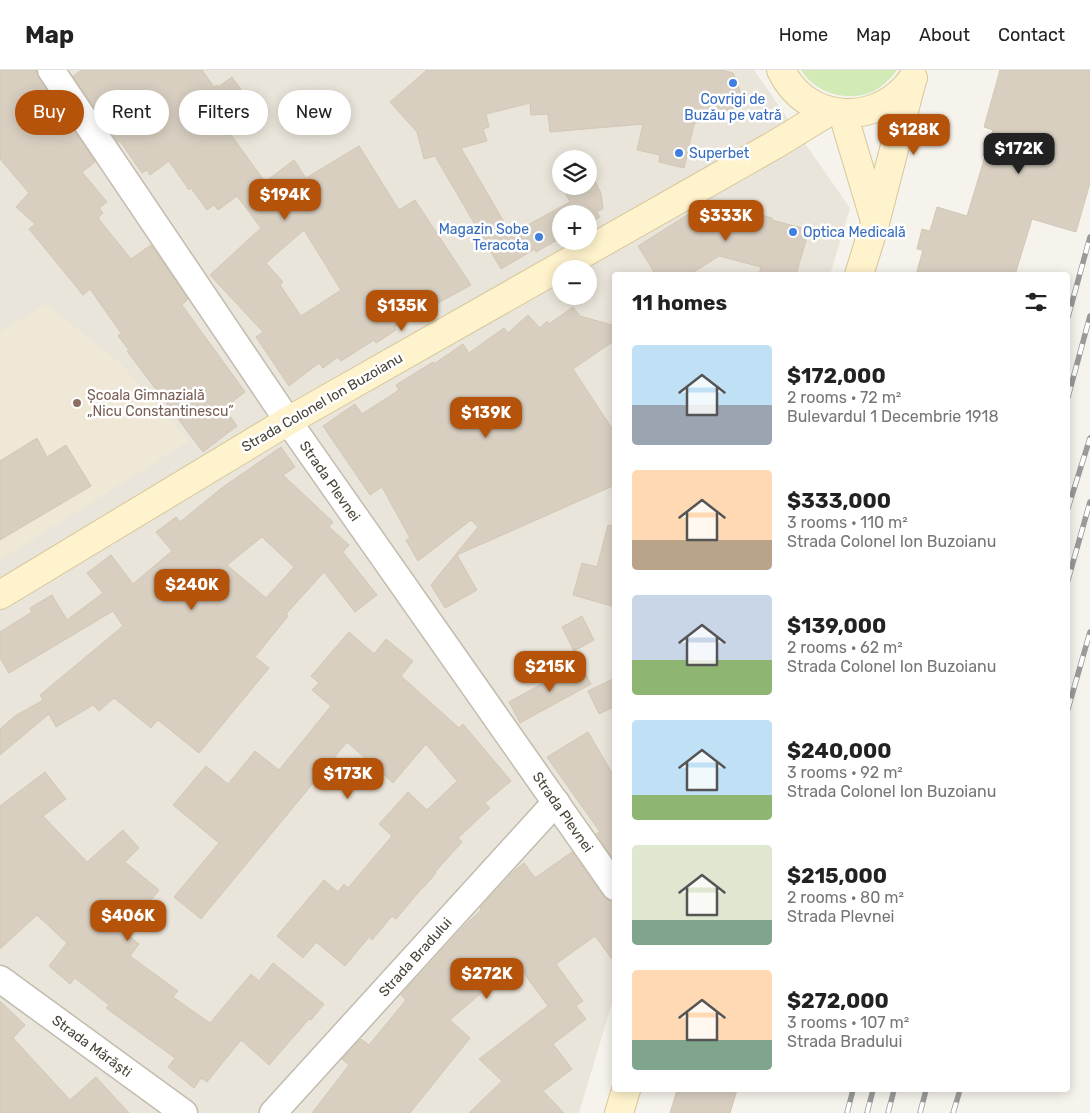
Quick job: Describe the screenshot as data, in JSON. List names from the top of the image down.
{
  "streets": {
    "street": [
      "Strada Colonel Ion Buzoianu",
      "Strada Plevnei",
      "Strada Bradului",
      "Strada Mărăști"
    ]
  },
  "crossings": [
    ["Strada Colonel Ion Buzoianu", "Strada Plevnei"],
    ["Strada Plevnei", "Strada Bradului"]
  ],
  "places": [
    "Covrigi de Buzău pe vatră",
    "Superbet",
    "Optica Medicală",
    "Magazin Sobe Teracota",
    "Școala Gimnazială „Nicu Constantinescu”"
  ],
  "page": {
    "header": "Map",
    "nav": [
      "Home",
      "Map",
      "About",
      "Contact"
    ],
    "chip": [
      "Buy",
      "Rent",
      "Filters",
      "New"
    ],
    "price": [
      "$128K",
      "$172K",
      "$194K",
      "$333K",
      "$135K",
      "$139K",
      "$240K",
      "$215K",
      "$173K",
      "$406K",
      "$272K"
    ],
    "map_buttons": ["+", "−"],
    "heading": "11 homes",
    "list": [
      {
        "name": "$172,000",
        "note": "2 rooms · 72 m² · Bulevardul 1 Decembrie 1918"
      },
      {
        "name": "$333,000",
        "note": "3 rooms · 110 m² · Strada Colonel Ion Buzoianu"
      },
      {
        "name": "$139,000",
        "note": "2 rooms · 62 m² · Strada Colonel Ion Buzoianu"
      },
      {
        "name": "$240,000",
        "note": "3 rooms · 92 m² · Strada Colonel Ion Buzoianu"
      },
      {
        "name": "$215,000",
        "note": "2 rooms · 80 m² · Strada Plevnei"
      },
      {
        "name": "$272,000",
        "note": "3 rooms · 107 m² · Strada Bradului"
      }
    ]
  }
}
